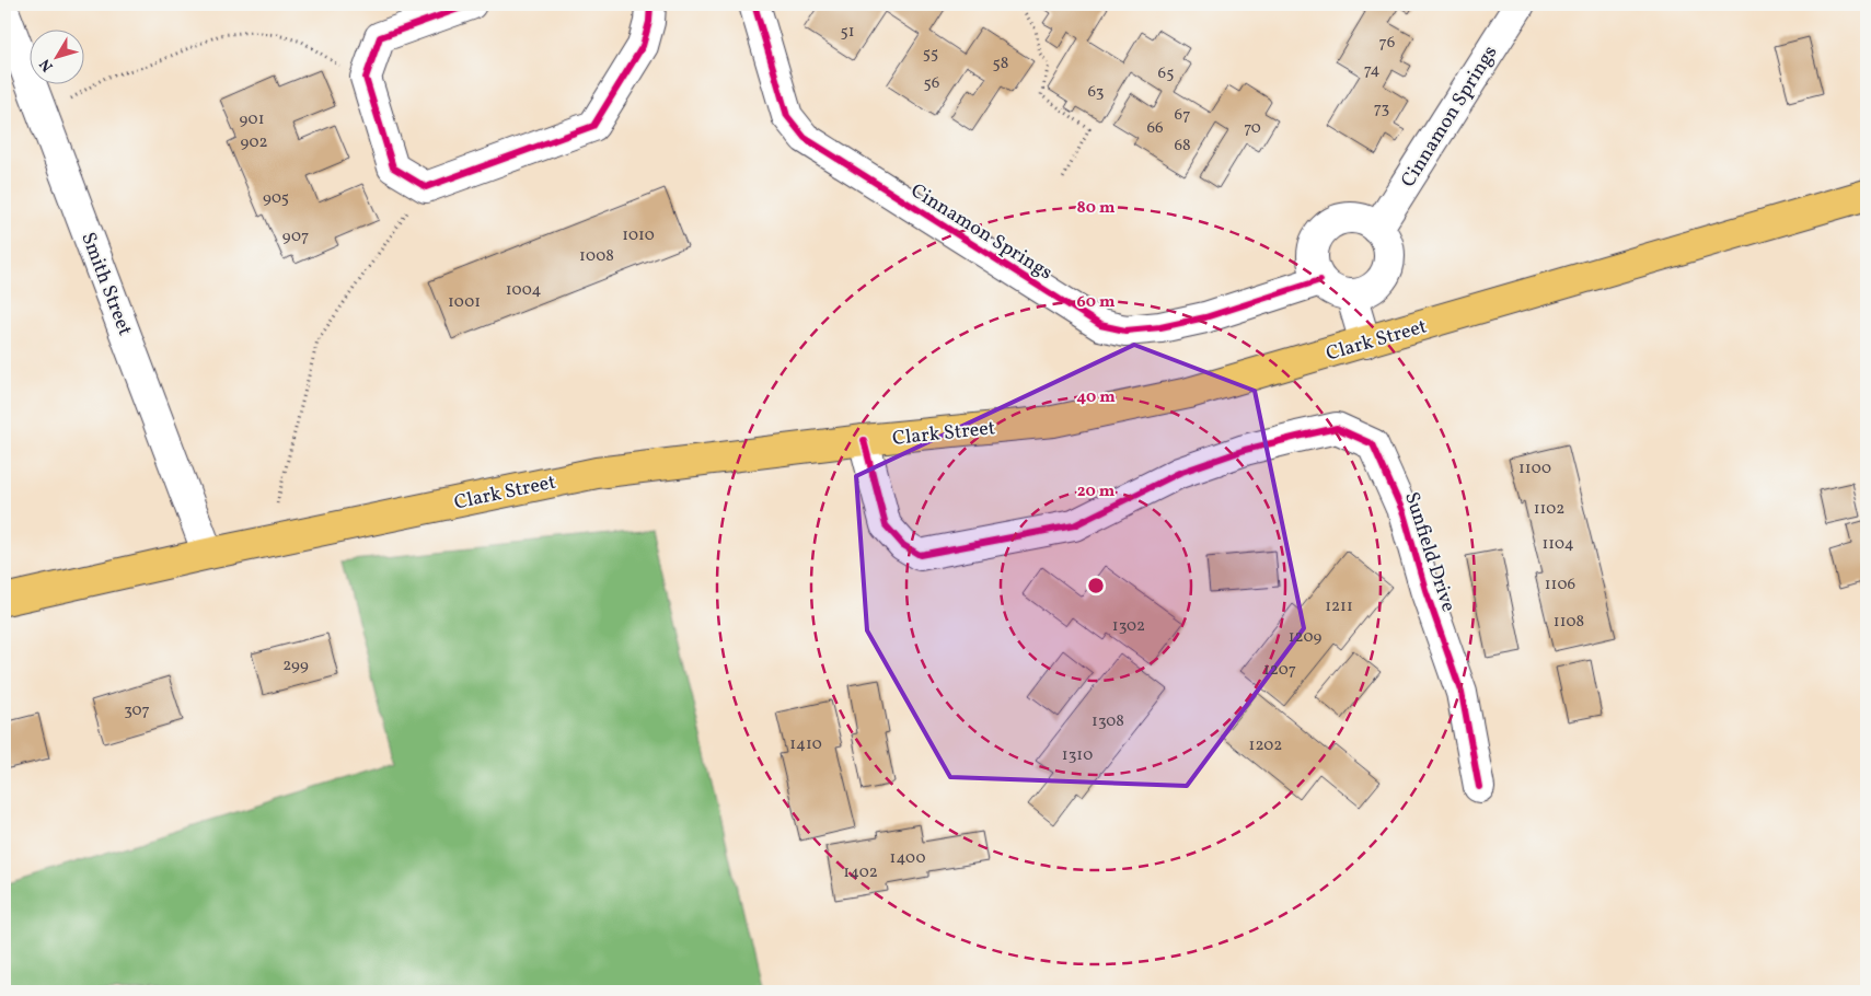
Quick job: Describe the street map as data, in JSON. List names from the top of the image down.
{
  "streets": {
    "main road": ["Clark Street"],
    "street": ["Cinnamon Springs", "Smith Street", "Sunfield Drive"]
  },
  "crossings": [
    ["Smith Street", "Clark Street"],
    ["Clark Street", "Sunfield Drive"]
  ],
  "house_numbers": [
    "51",
    "76",
    "55",
    "58",
    "74",
    "65",
    "56",
    "63",
    "73",
    "67",
    "901",
    "66",
    "70",
    "902",
    "68",
    "905",
    "1010",
    "907",
    "1008",
    "1004",
    "1001",
    "1100",
    "1102",
    "1104",
    "1106",
    "1211",
    "1108",
    "1302",
    "1209",
    "299",
    "1207",
    "307",
    "1308",
    "1410",
    "1202",
    "1310",
    "1400",
    "1402"
  ],
  "north": "bottom left",
  "rings": [
    "80 m",
    "60 m",
    "40 m",
    "20 m"
  ]
}
